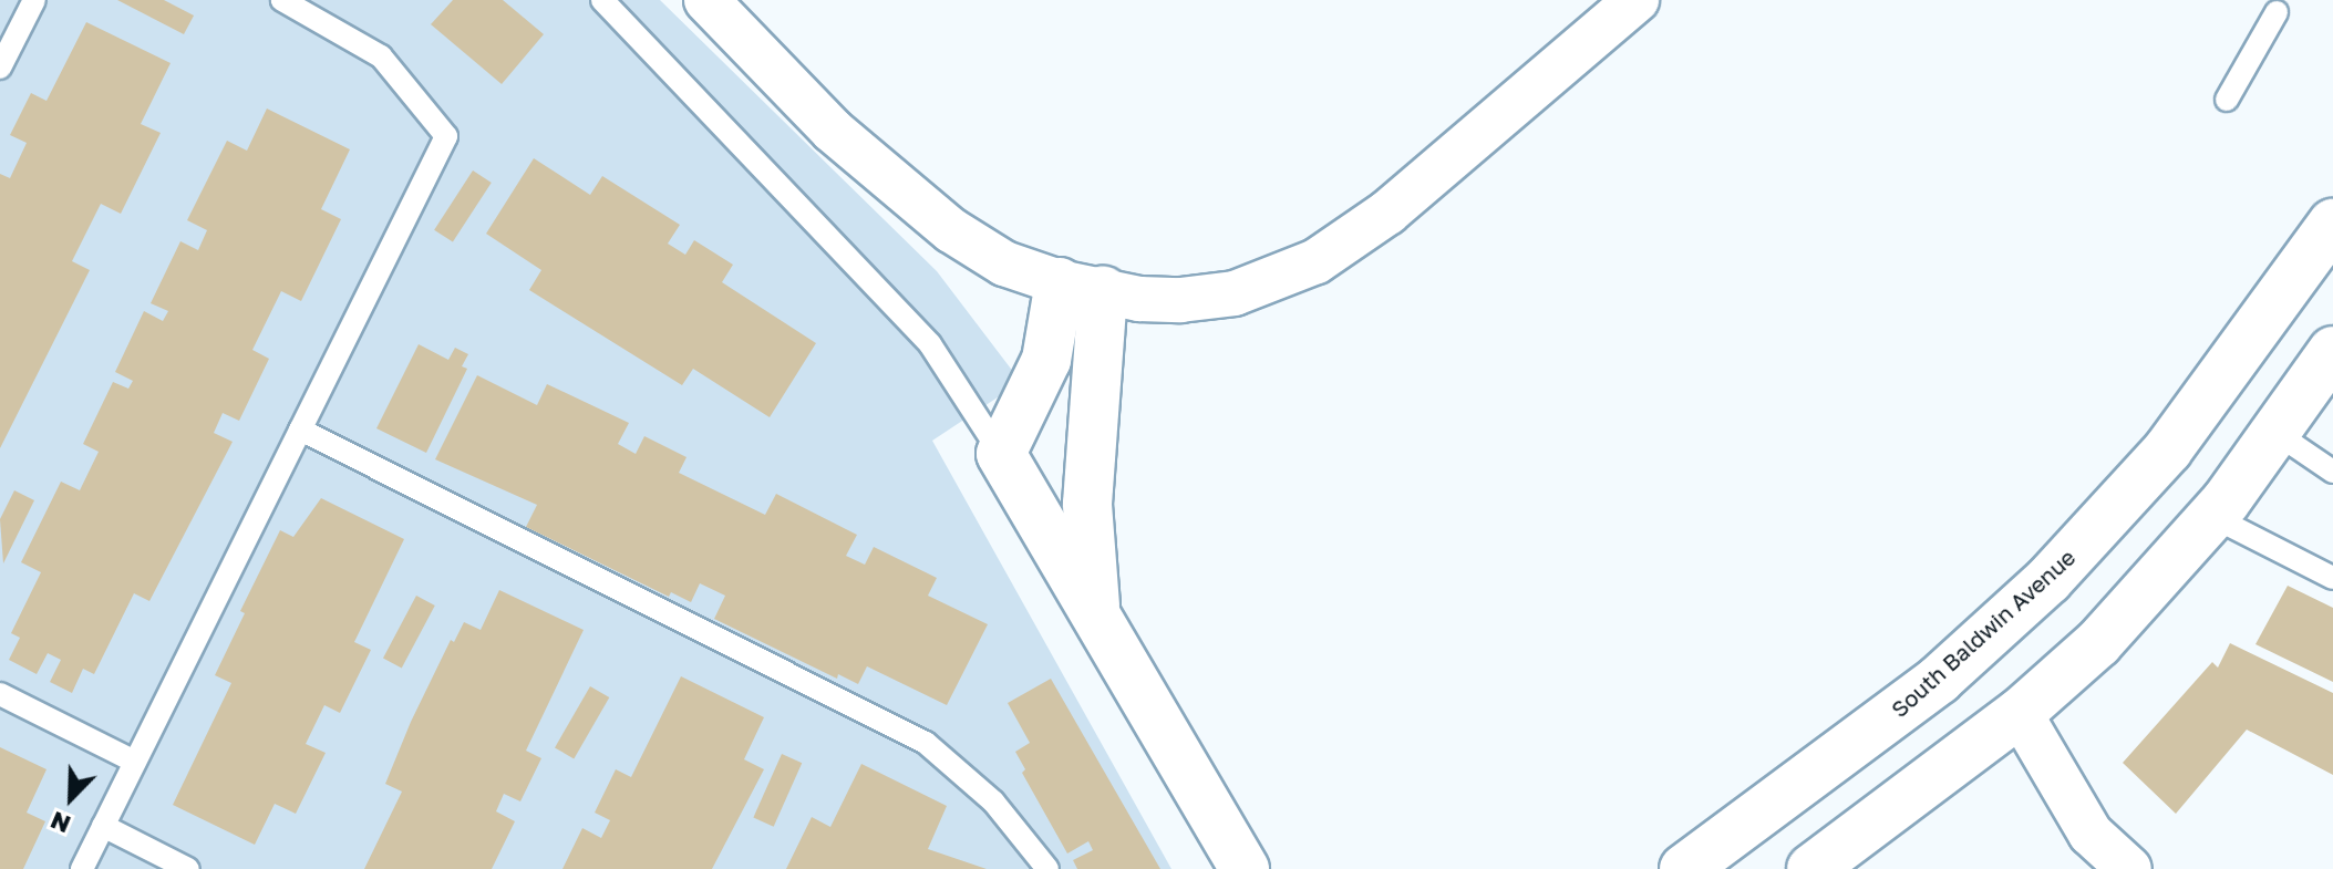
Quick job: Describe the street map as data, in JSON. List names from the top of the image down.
{
  "streets": {
    "main road": ["South Baldwin Avenue"]
  },
  "north": "bottom left"
}
